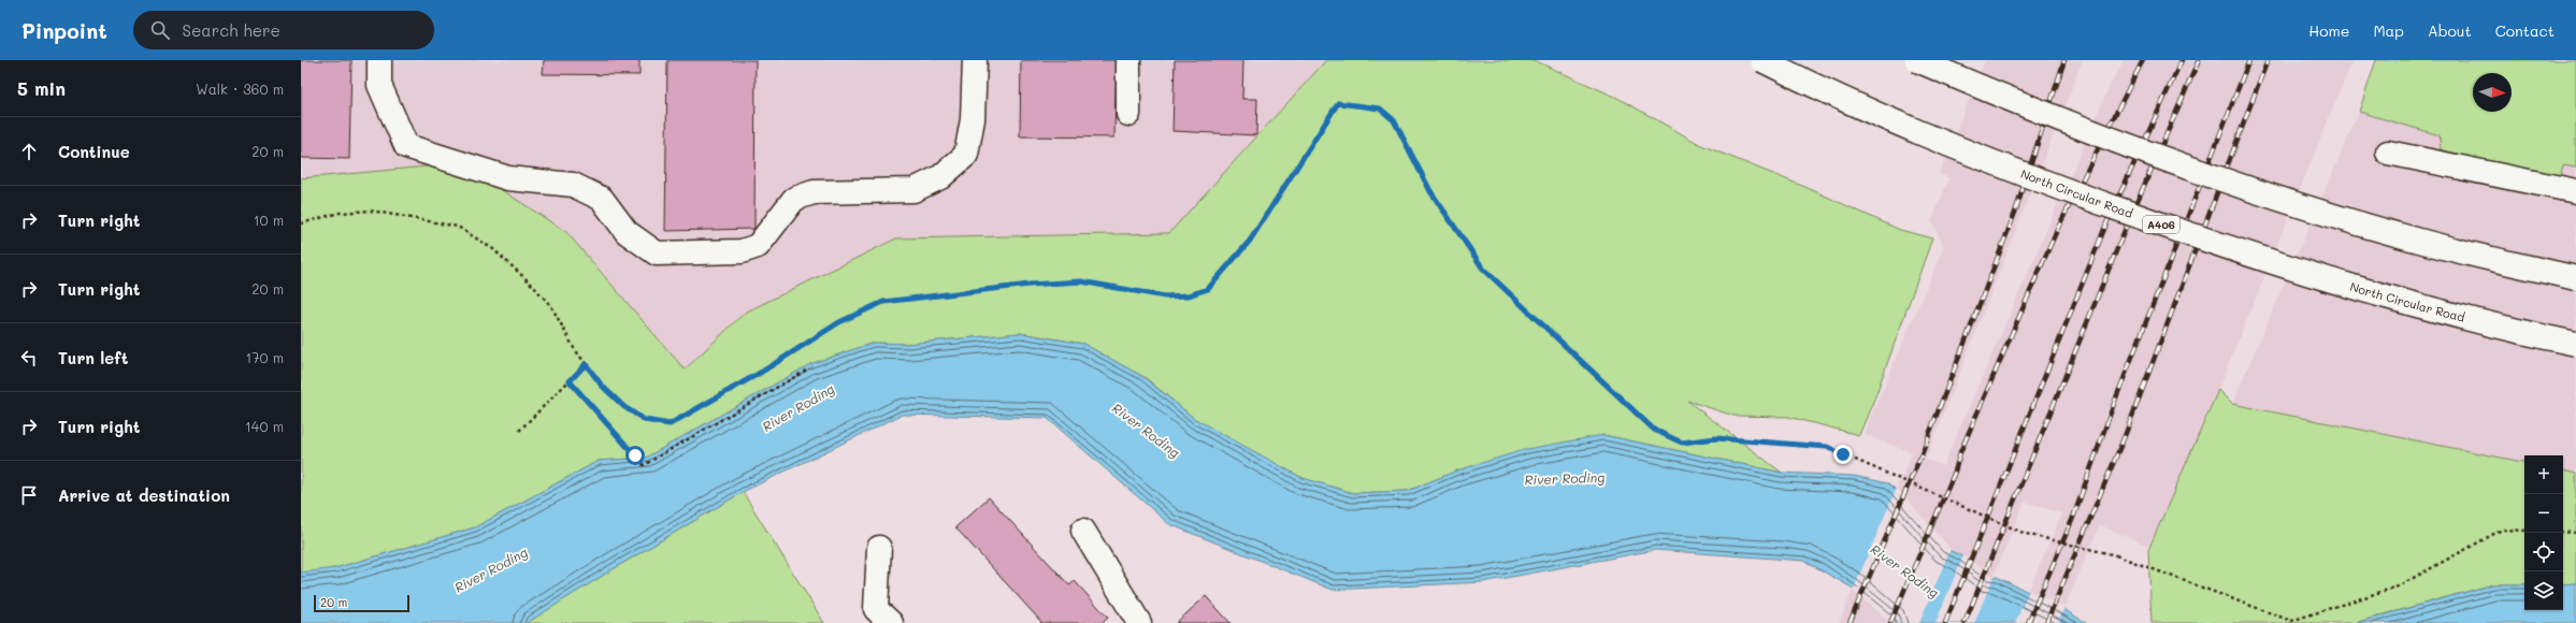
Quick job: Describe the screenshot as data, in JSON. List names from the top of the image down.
{
  "streets": {
    "main road": ["North Circular Road", "A406"]
  },
  "water": ["River Roding"],
  "scale_bar": "20 m",
  "north": "right",
  "page": {
    "header": "Pinpoint",
    "search": "Search here",
    "nav": [
      "Home",
      "Map",
      "About",
      "Contact"
    ],
    "heading": ["5 min", "Walk · 360 m"],
    "list": [
      ["Continue", "20 m"],
      ["Turn right", "10 m"],
      ["Turn right", "20 m"],
      ["Turn left", "170 m"],
      ["Turn right", "140 m"],
      "Arrive at destination"
    ],
    "map_buttons": ["+", "−"],
    "scale": "20 m"
  }
}
